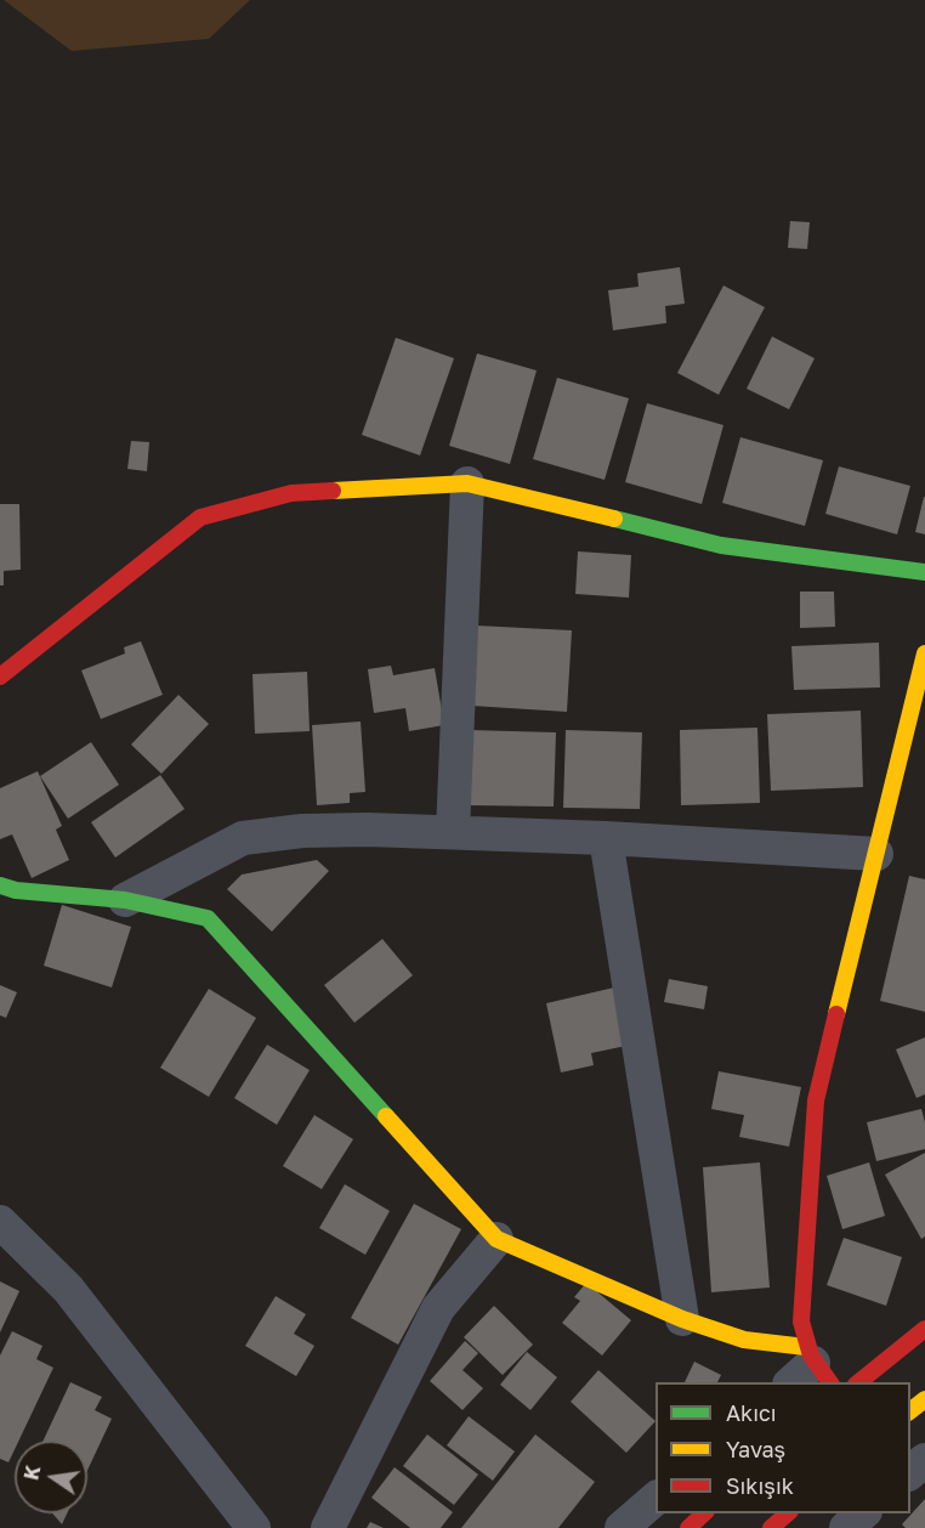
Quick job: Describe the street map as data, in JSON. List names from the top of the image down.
{
  "legend": ["Akıcı", "Yavaş", "Sıkışık"],
  "north": "left"
}
